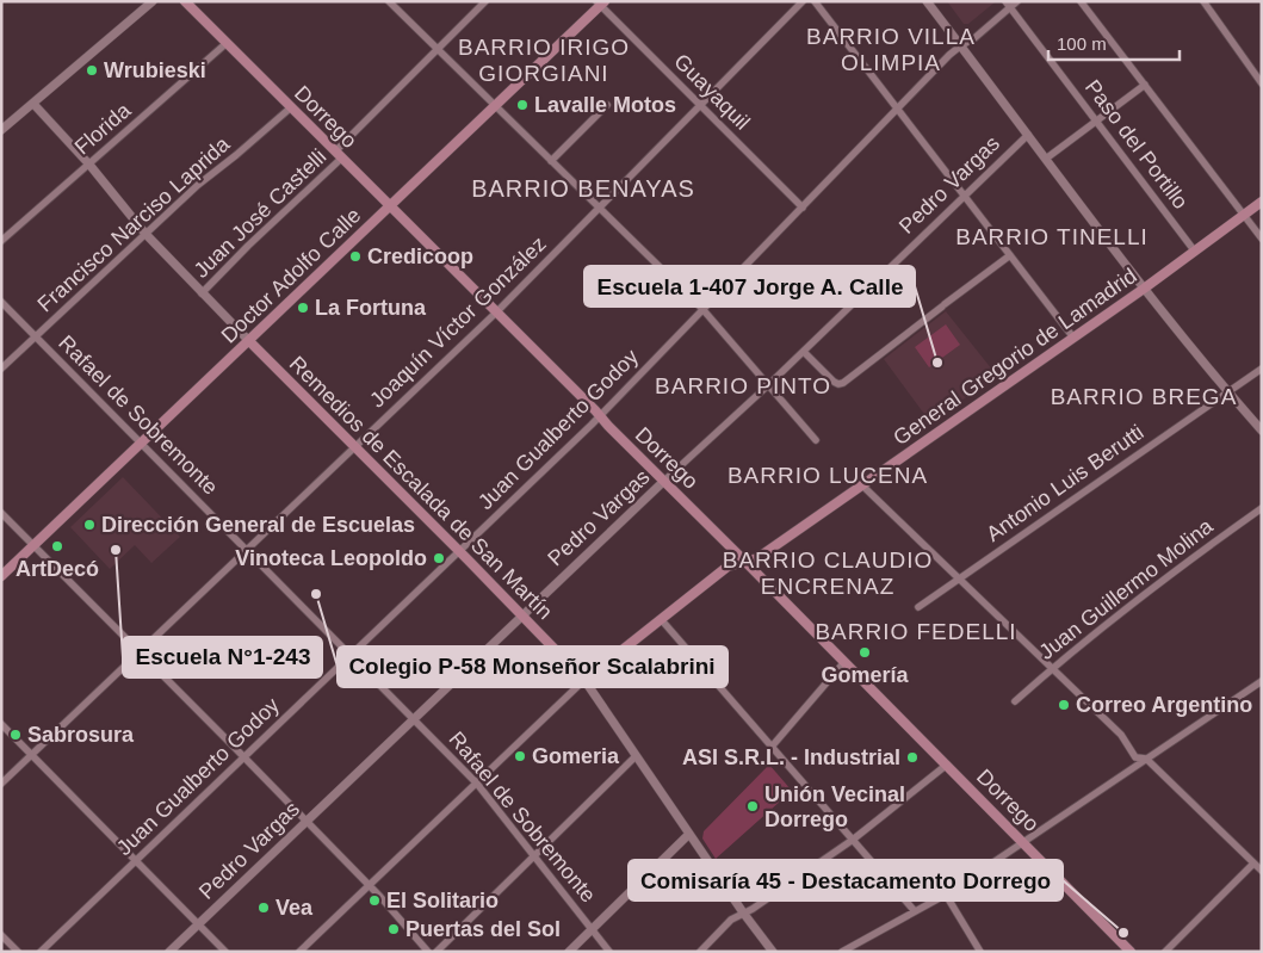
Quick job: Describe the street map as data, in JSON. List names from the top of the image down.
{
  "streets": {
    "main road": [
      "Dorrego",
      "Doctor Adolfo Calle",
      "General Gregorio de Lamadrid",
      "Remedios de Escalada de San Martín"
    ],
    "street": [
      "Guayaquil",
      "Florida",
      "Paso del Portillo",
      "Pedro Vargas",
      "Juan José Castelli",
      "Francisco Narciso Laprida",
      "Joaquín Víctor González",
      "Rafael de Sobremonte",
      "Juan Gualberto Godoy",
      "Antonio Luis Berutti",
      "Juan Guillermo Molina"
    ]
  },
  "crossings": [
    ["Guayaquil", "Doctor Adolfo Calle"],
    ["Guayaquil", "Joaquín Víctor González"],
    ["Guayaquil", "Juan Gualberto Godoy"],
    ["Dorrego", "Florida"],
    ["Dorrego", "Pedro Vargas"],
    ["Dorrego", "Juan José Castelli"],
    ["Dorrego", "Francisco Narciso Laprida"],
    ["Dorrego", "Doctor Adolfo Calle"],
    ["Dorrego", "Joaquín Víctor González"],
    ["Dorrego", "General Gregorio de Lamadrid"],
    ["Dorrego", "Juan Gualberto Godoy"],
    ["Florida", "Remedios de Escalada de San Martín"],
    ["Paso del Portillo", "General Gregorio de Lamadrid"],
    ["Paso del Portillo", "Juan Gualberto Godoy"],
    ["Pedro Vargas", "Rafael de Sobremonte"],
    ["Pedro Vargas", "Remedios de Escalada de San Martín"],
    ["Juan José Castelli", "Remedios de Escalada de San Martín"],
    ["Francisco Narciso Laprida", "Rafael de Sobremonte"],
    ["Francisco Narciso Laprida", "Remedios de Escalada de San Martín"],
    ["Doctor Adolfo Calle", "Rafael de Sobremonte"],
    ["Doctor Adolfo Calle", "Remedios de Escalada de San Martín"],
    ["Joaquín Víctor González", "Rafael de Sobremonte"],
    ["Joaquín Víctor González", "Remedios de Escalada de San Martín"],
    ["General Gregorio de Lamadrid", "Rafael de Sobremonte"],
    ["General Gregorio de Lamadrid", "Remedios de Escalada de San Martín"],
    ["Rafael de Sobremonte", "Juan Gualberto Godoy"],
    ["Juan Gualberto Godoy", "Remedios de Escalada de San Martín"]
  ],
  "districts": [
    "BARRIO VILLA OLIMPIA",
    "BARRIO IRIGO GIORGIANI",
    "BARRIO BENAYAS",
    "BARRIO TINELLI",
    "BARRIO PINTO",
    "BARRIO BREGA",
    "BARRIO LUCENA",
    "BARRIO CLAUDIO ENCRENAZ",
    "BARRIO FEDELLI"
  ],
  "places": [
    "Wrubieski",
    "Lavalle Motos",
    "Credicoop",
    "La Fortuna",
    "Escuela 1-407 Jorge A. Calle",
    "Dirección General de Escuelas",
    "ArtDecó",
    "Escuela N°1-243",
    "Vinoteca Leopoldo",
    "Colegio P-58 Monseñor Scalabrini",
    "Gomería",
    "Correo Argentino",
    "Sabrosura",
    "Gomeria",
    "ASI S.R.L. - Industrial",
    "Unión Vecinal Dorrego",
    "El Solitario",
    "Vea",
    "Puertas del Sol",
    "Comisaría 45 - Destacamento Dorrego"
  ],
  "scale_bar": "100 m"
}
